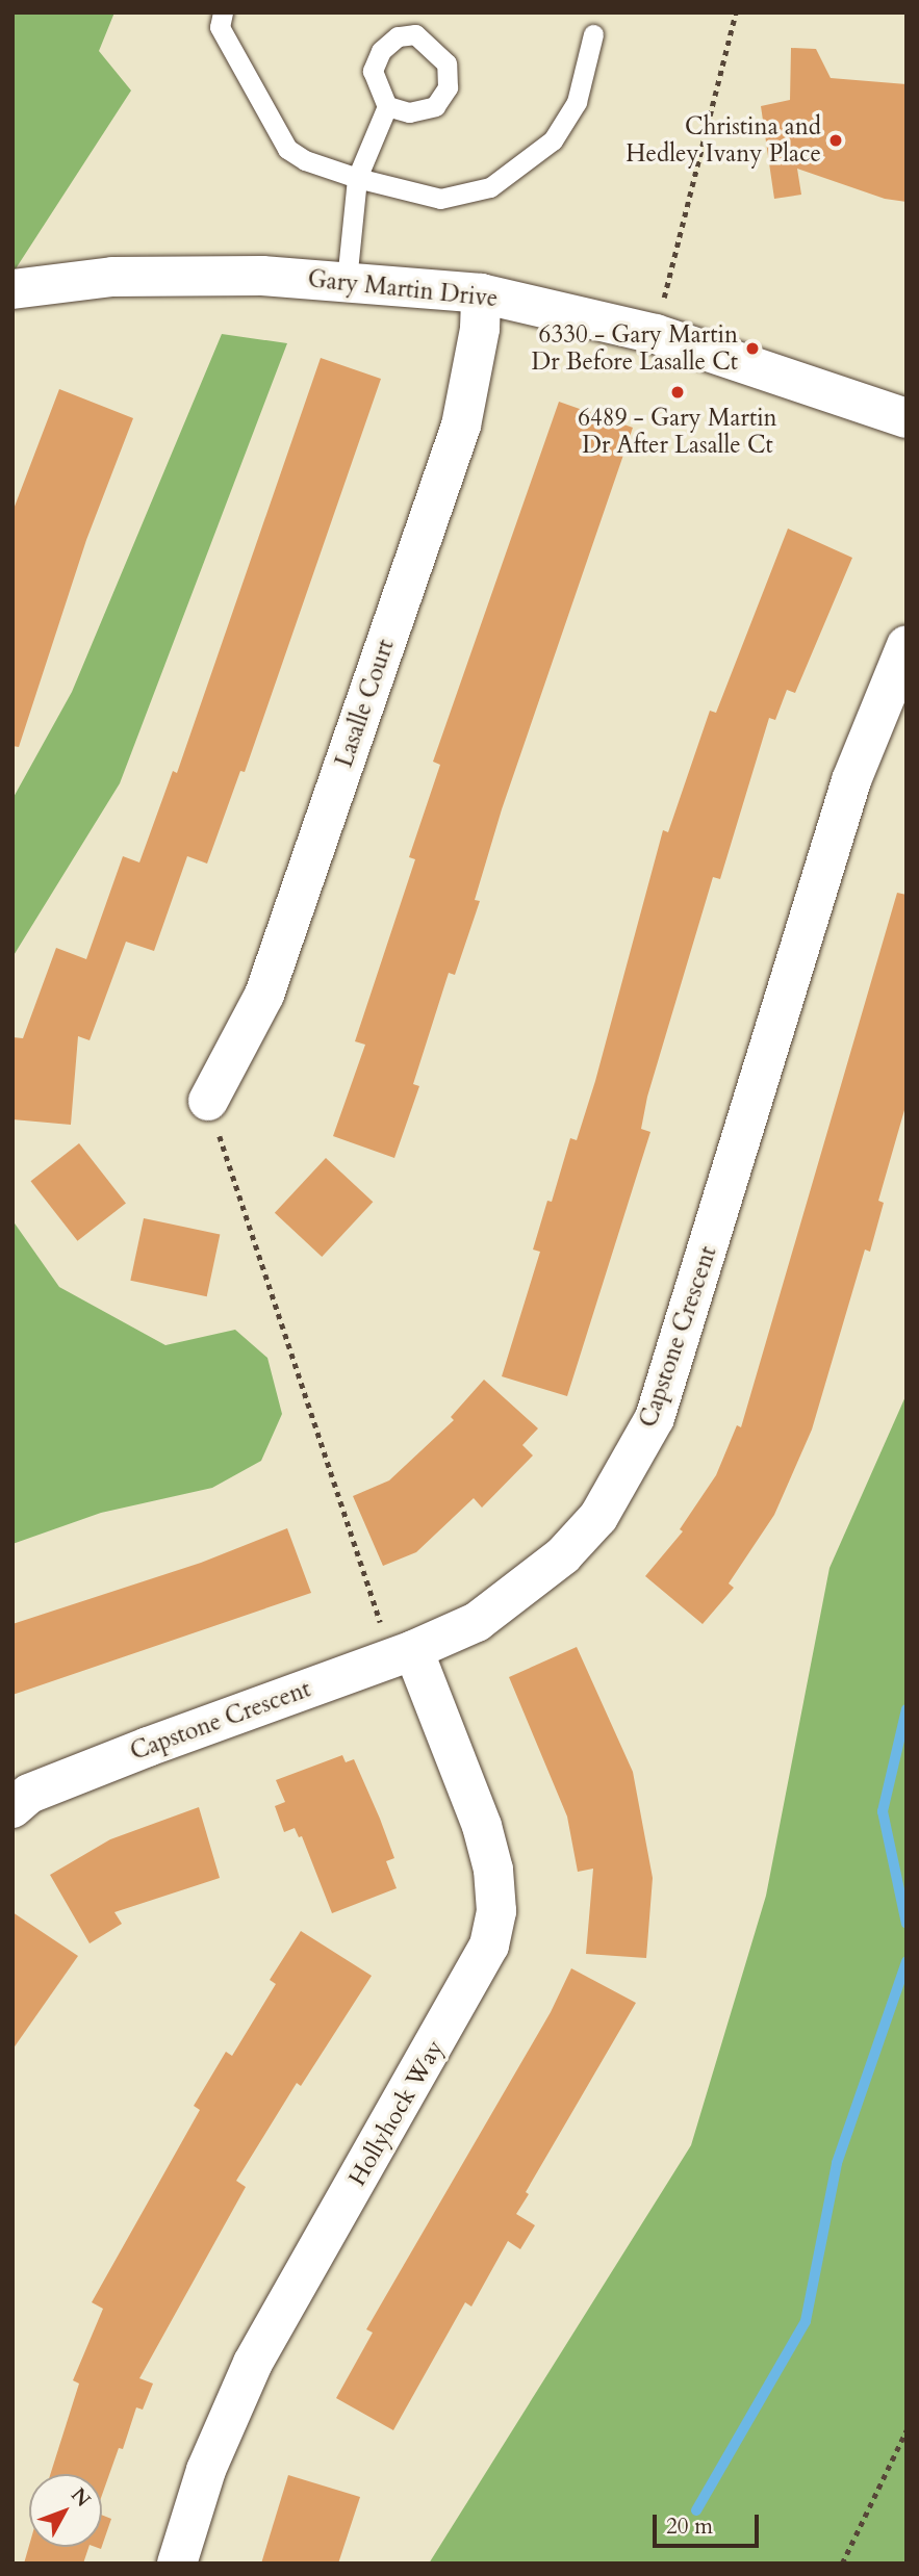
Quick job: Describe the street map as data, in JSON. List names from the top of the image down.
{
  "streets": {
    "street": [
      "Gary Martin Drive",
      "Lasalle Court",
      "Capstone Crescent",
      "Hollyhock Way"
    ]
  },
  "crossings": [
    ["Gary Martin Drive", "Lasalle Court"],
    ["Capstone Crescent", "Hollyhock Way"]
  ],
  "places": ["Christina and Hedley Ivany Place", "6330 - Gary Martin Dr Before Lasalle Ct", "6489 - Gary Martin Dr After Lasalle Ct"],
  "scale_bar": "20 m",
  "north": "top right"
}
